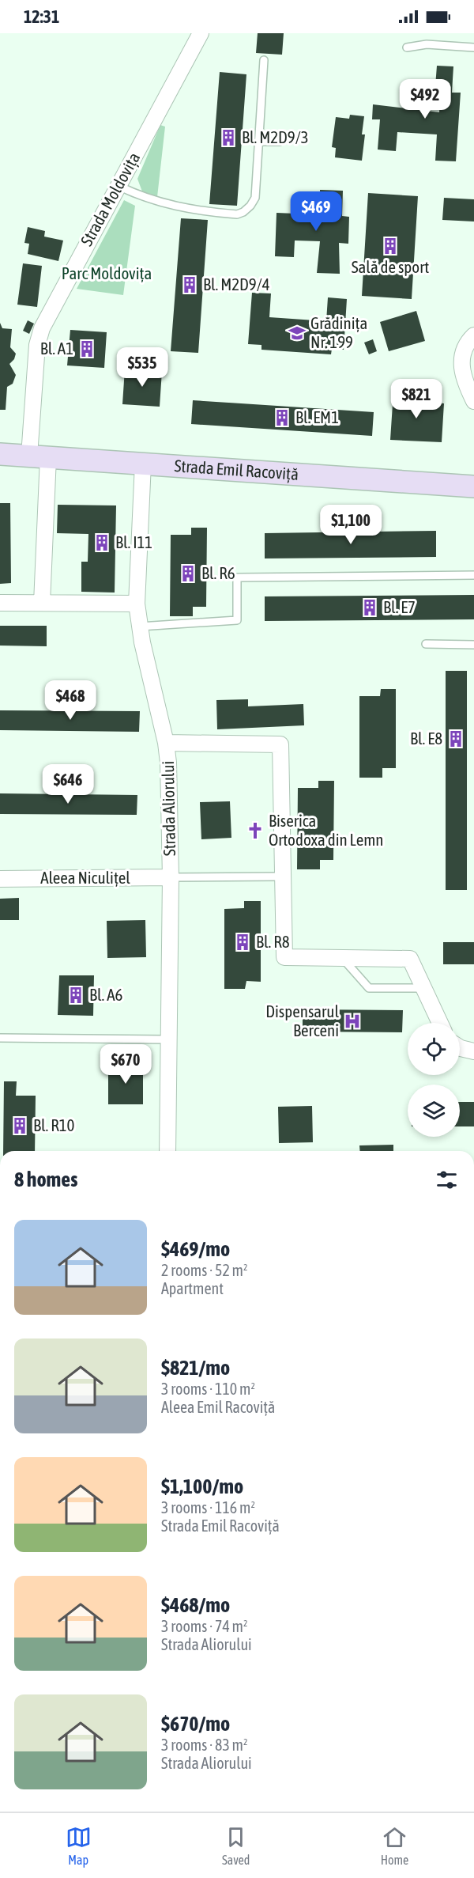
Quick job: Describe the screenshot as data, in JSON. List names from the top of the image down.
{
  "streets": {
    "street": [
      "Strada Moldovița",
      "Strada Emil Racoviță",
      "Strada Aliorului",
      "Aleea Niculițel"
    ]
  },
  "crossings": [
    ["Strada Moldovița", "Strada Emil Racoviță"],
    ["Strada Emil Racoviță", "Strada Aliorului"],
    ["Strada Aliorului", "Aleea Niculițel"]
  ],
  "parks": ["Parc Moldovița"],
  "places": {
    "building": [
      "Bl. M2D9/3",
      "Sală de sport",
      "Bl. M2D9/4",
      "Bl. A1",
      "Bl. EM1",
      "Bl. I11",
      "Bl. R6",
      "Bl. E7",
      "Bl. E8",
      "Bl. R8",
      "Bl. A6",
      "Bl. R10"
    ],
    "school or university": ["Grădinița Nr. 199"],
    "church": ["Biserica Ortodoxa din Lemn"],
    "hospital": ["Dispensarul Berceni"]
  },
  "page": {
    "status": "12:31",
    "price": [
      "$492",
      "$469",
      "$535",
      "$821",
      "$1,100",
      "$468",
      "$646",
      "$670"
    ],
    "heading": "8 homes",
    "list": [
      {
        "name": "$469/mo",
        "note": "2 rooms · 52 m² · Apartment"
      },
      {
        "name": "$821/mo",
        "note": "3 rooms · 110 m² · Aleea Emil Racoviță"
      },
      {
        "name": "$1,100/mo",
        "note": "3 rooms · 116 m² · Strada Emil Racoviță"
      },
      {
        "name": "$468/mo",
        "note": "3 rooms · 74 m² · Strada Aliorului"
      },
      {
        "name": "$670/mo",
        "note": "3 rooms · 83 m² · Strada Aliorului"
      }
    ],
    "tabs": ["Map", "Saved", "Home"]
  }
}
